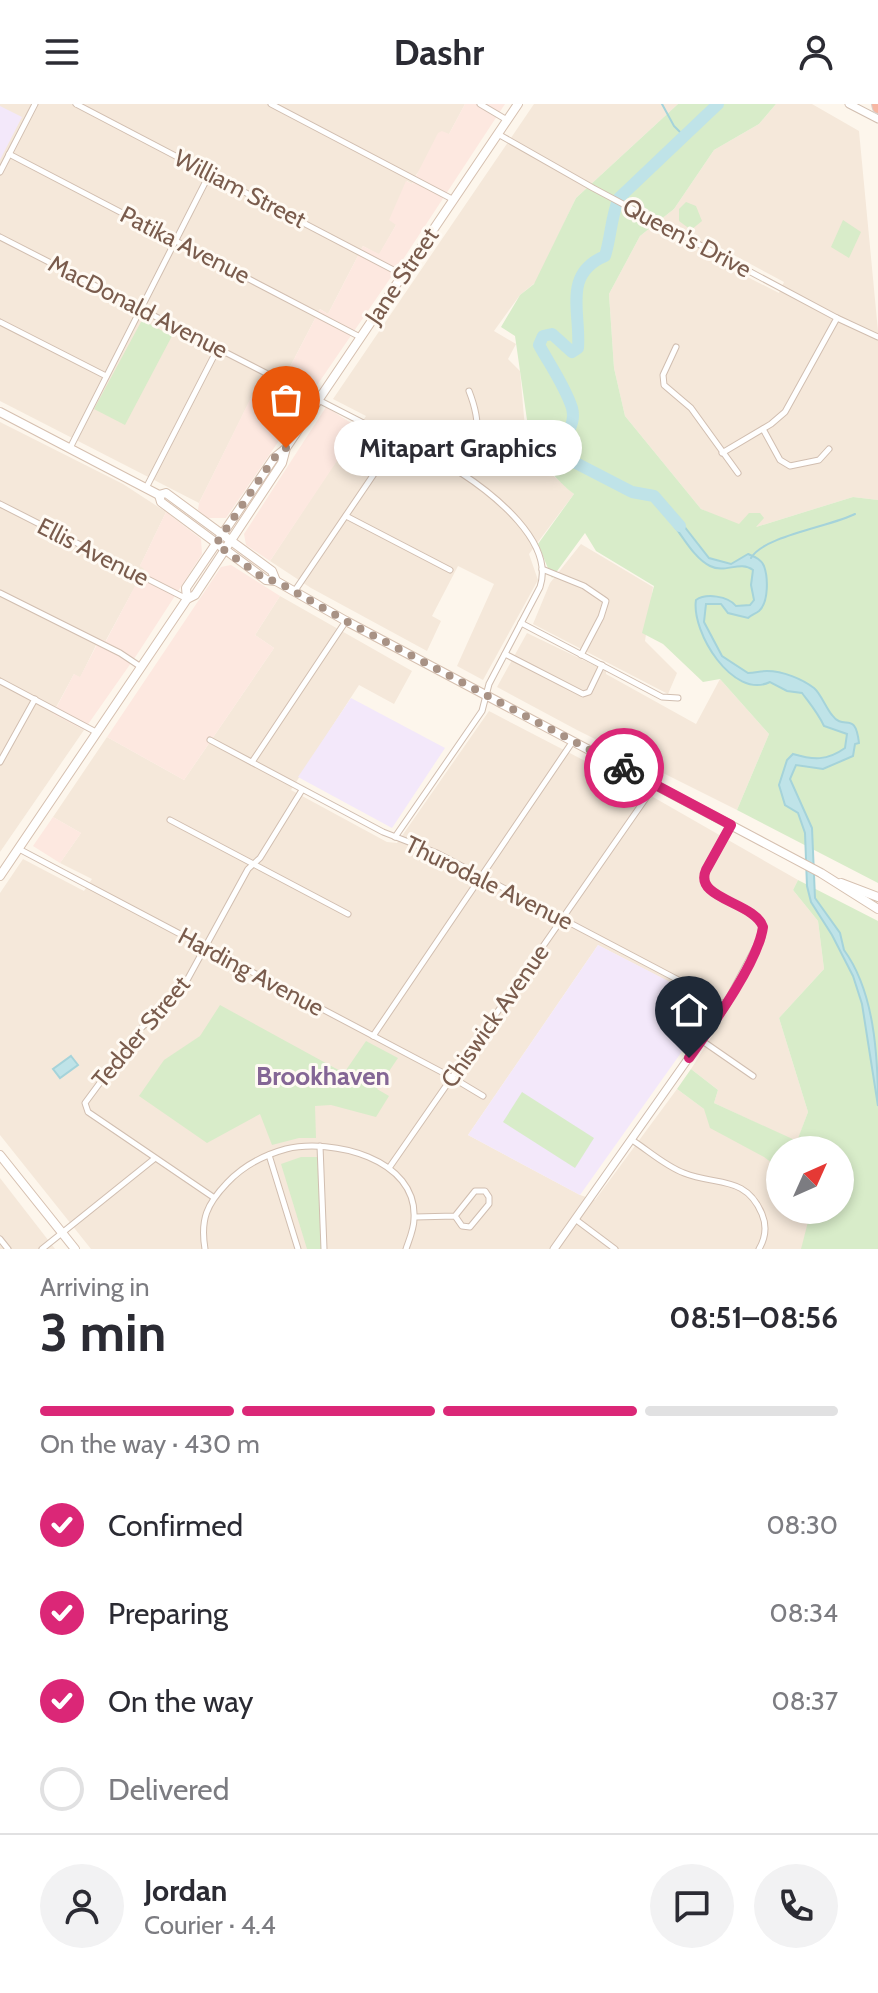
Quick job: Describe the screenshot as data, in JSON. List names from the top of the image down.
{
  "streets": {
    "main road": ["Jane Street"],
    "street": [
      "William Street",
      "Queen's Drive",
      "Patika Avenue",
      "MacDonald Avenue",
      "Ellis Avenue",
      "Thurodale Avenue",
      "Harding Avenue",
      "Chiswick Avenue",
      "Tedder Street"
    ]
  },
  "crossings": [
    ["William Street", "Jane Street"],
    ["Queen's Drive", "Jane Street"],
    ["Patika Avenue", "Jane Street"],
    ["Jane Street", "MacDonald Avenue"],
    ["Jane Street", "Ellis Avenue"],
    ["Jane Street", "Harding Avenue"],
    ["Thurodale Avenue", "Chiswick Avenue"],
    ["Thurodale Avenue", "Tedder Street"],
    ["Harding Avenue", "Chiswick Avenue"],
    ["Harding Avenue", "Tedder Street"]
  ],
  "districts": ["Brookhaven"],
  "places": ["Mitapart Graphics"],
  "north": "top right",
  "page": {
    "header": "Dashr",
    "bubble": "Mitapart Graphics",
    "heading": ["3 min", "Arriving in", "08:51–08:56"],
    "panel": ["Jordan", "Courier · 4.4"],
    "bar": "On the way · 430 m",
    "list": [
      ["Confirmed", "08:30"],
      ["Preparing", "08:34"],
      ["On the way", "08:37"],
      "Delivered"
    ]
  }
}
